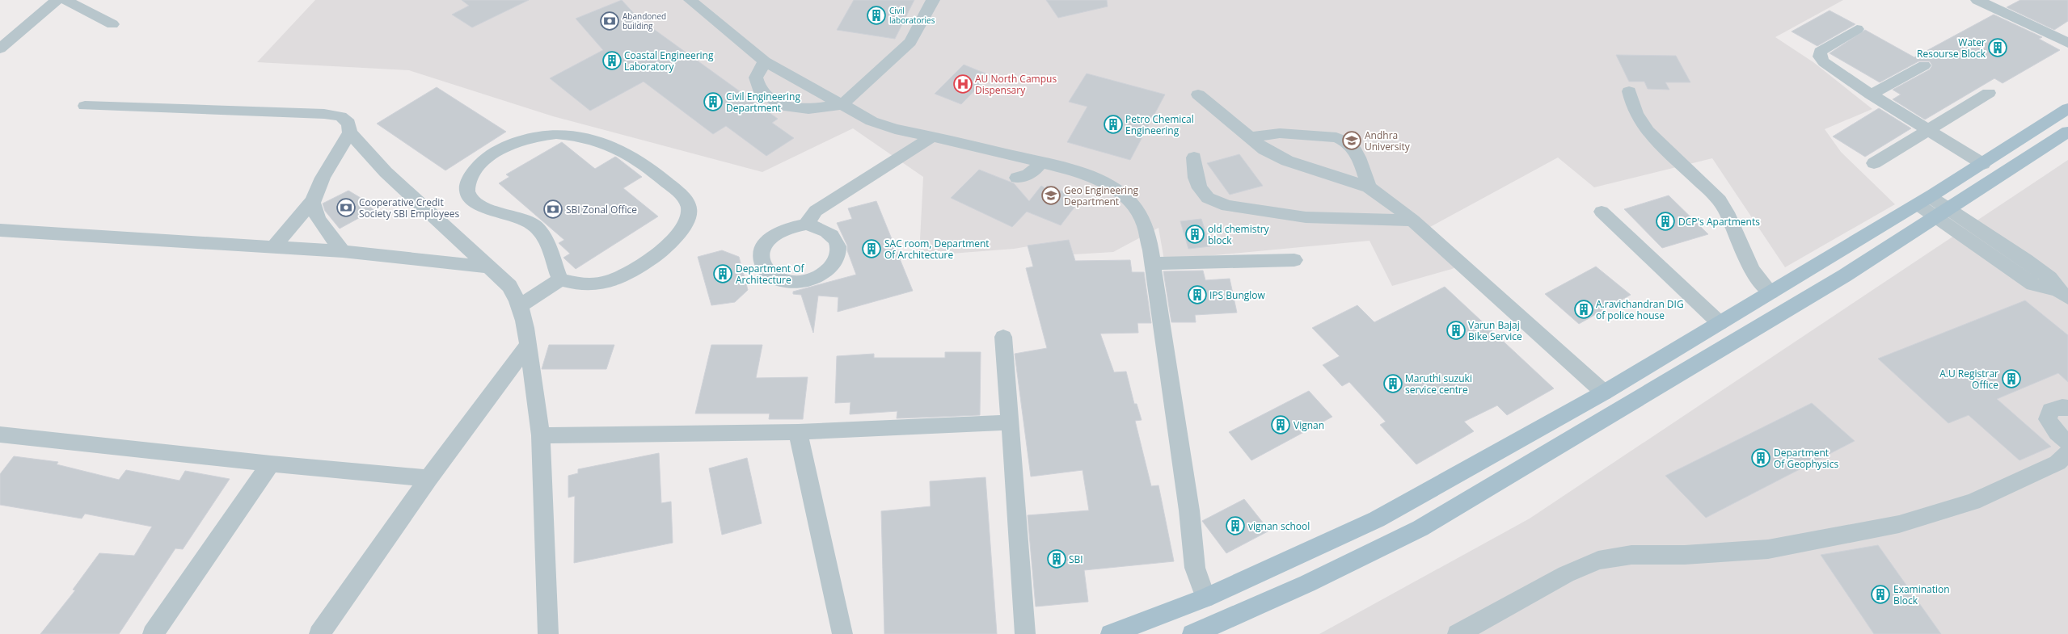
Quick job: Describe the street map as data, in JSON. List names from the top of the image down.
{
  "places": {
    "building": [
      "Civil laboratories",
      "Water Resourse Block",
      "Coastal Engineering Laboratory",
      "Civil Engineering Department",
      "Petro Chemical Engineering",
      "DCP's Apartments",
      "old chemistry block",
      "SAC room, Department Of Architecture",
      "Department Of Architecture",
      "IPS Bunglow",
      "A.ravichandran DIG of police house",
      "Varun Bajaj Bike Service",
      "A.U Registrar Office",
      "Maruthi suzuki service centre",
      "Vignan",
      "Department Of Geophysics",
      "vignan school",
      "SBI",
      "Examination Block"
    ],
    "bank": ["Abandoned building", "Cooperative Credit Society SBI Employees", "SBI Zonal Office"],
    "hospital": ["AU North Campus Dispensary"],
    "school or university": ["Andhra University", "Geo Engineering Department"]
  }
}
